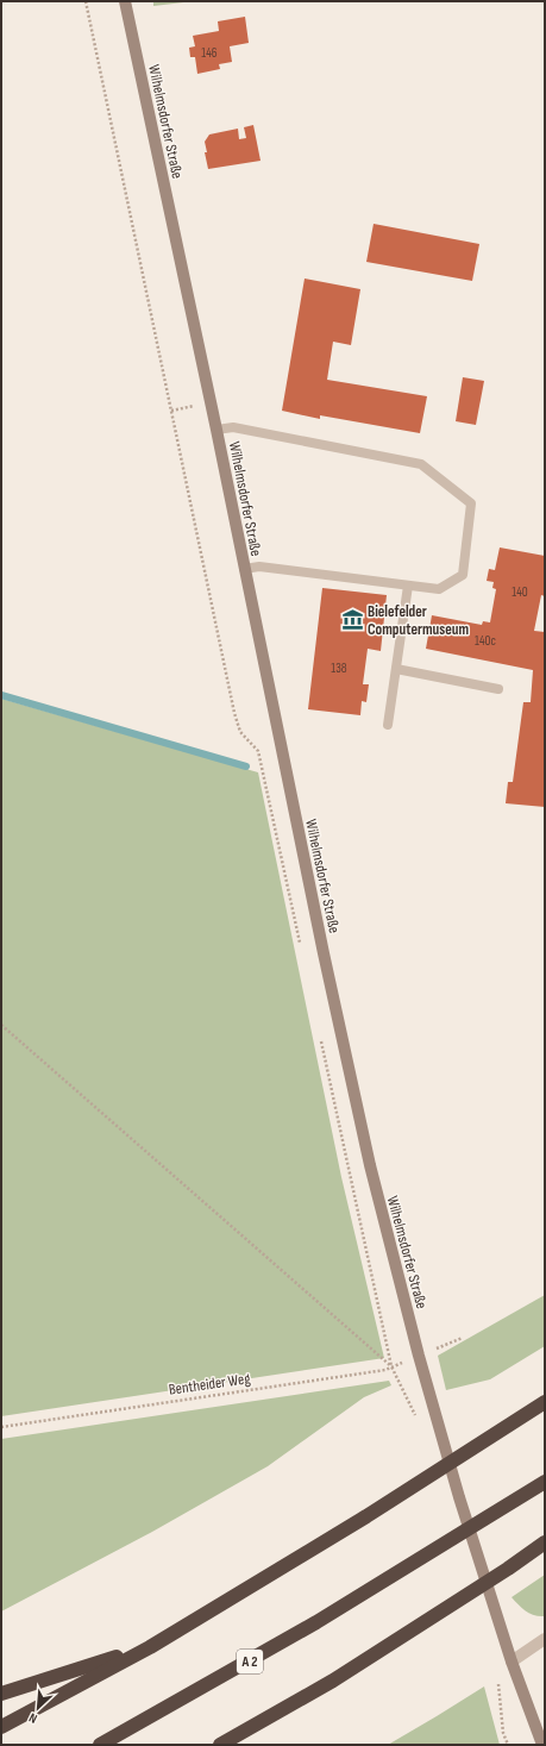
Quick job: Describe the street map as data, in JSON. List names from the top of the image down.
{
  "streets": {
    "highway": ["A 2"],
    "street": ["Wilhelmsdorfer Straße"],
    "path": ["Bentheider Weg"]
  },
  "crossings": [
    ["Wilhelmsdorfer Straße", "Bentheider Weg"]
  ],
  "places": {
    "museum": ["Bielefelder Computermuseum"]
  },
  "house_numbers": [
    "146",
    "140",
    "140c",
    "138"
  ],
  "north": "bottom left"
}
